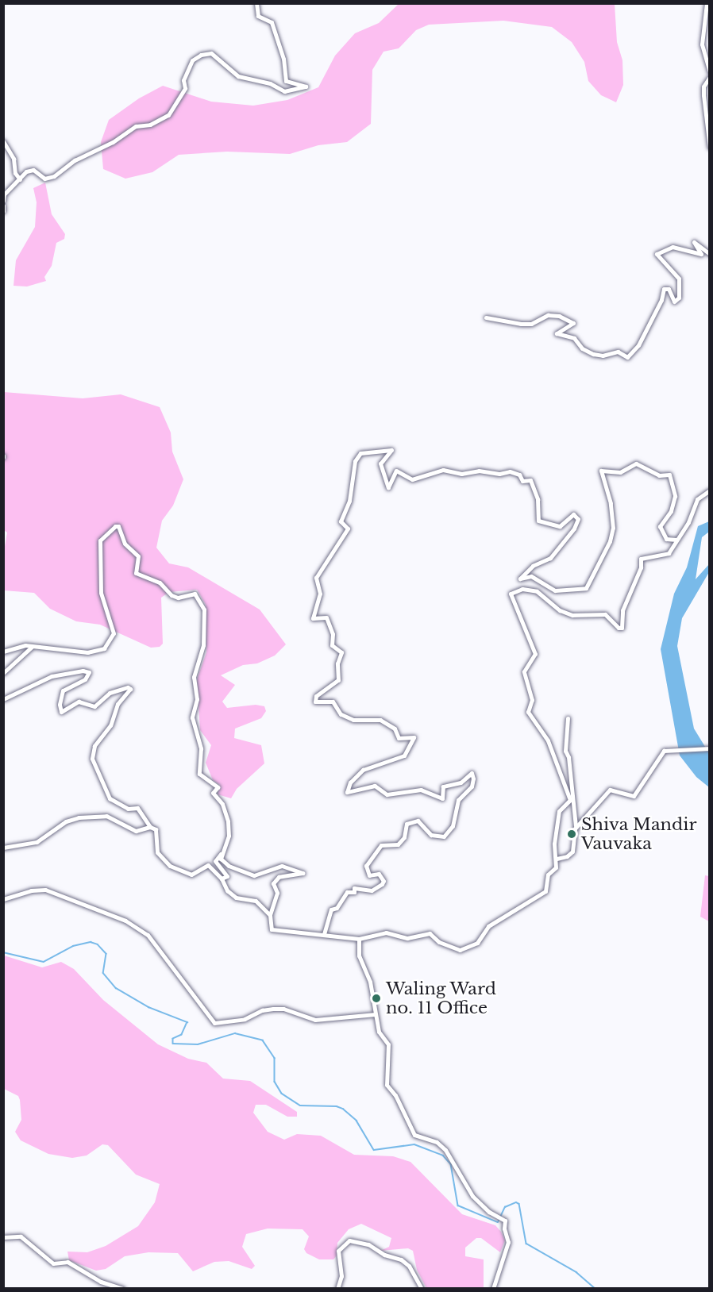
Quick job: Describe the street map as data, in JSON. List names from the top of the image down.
{
  "places": ["Shiva Mandir Vauvaka", "Waling Ward no. 11 Office"]
}
